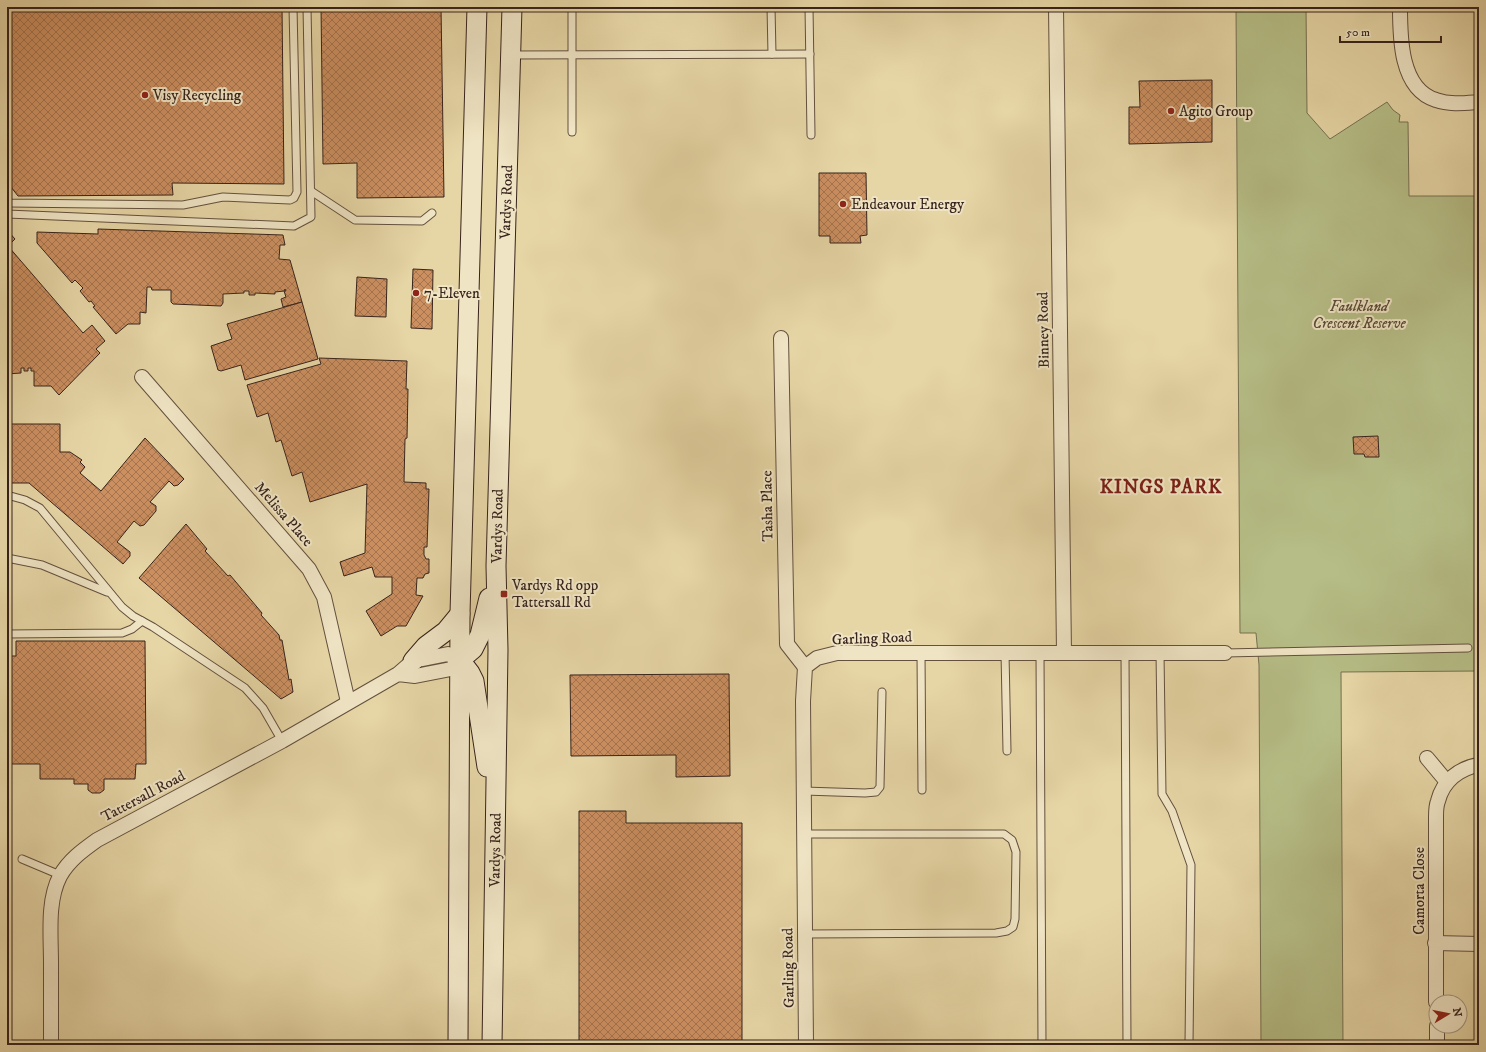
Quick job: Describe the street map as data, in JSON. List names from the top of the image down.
{
  "streets": {
    "main road": ["Vardys Road"],
    "street": [
      "Binney Road",
      "Tasha Place",
      "Melissa Place",
      "Garling Road",
      "Tattersall Road",
      "Camorta Close"
    ]
  },
  "crossings": [
    ["Binney Road", "Garling Road"],
    ["Tasha Place", "Garling Road"],
    ["Melissa Place", "Tattersall Road"]
  ],
  "districts": ["KINGS PARK"],
  "parks": ["Faulkland Crescent Reserve"],
  "places": {
    "other": [
      "Visy Recycling",
      "Agito Group",
      "Endeavour Energy",
      "7-Eleven"
    ],
    "transit": ["Vardys Rd opp Tattersall Rd"]
  },
  "scale_bar": "50 m",
  "north": "right"
}
